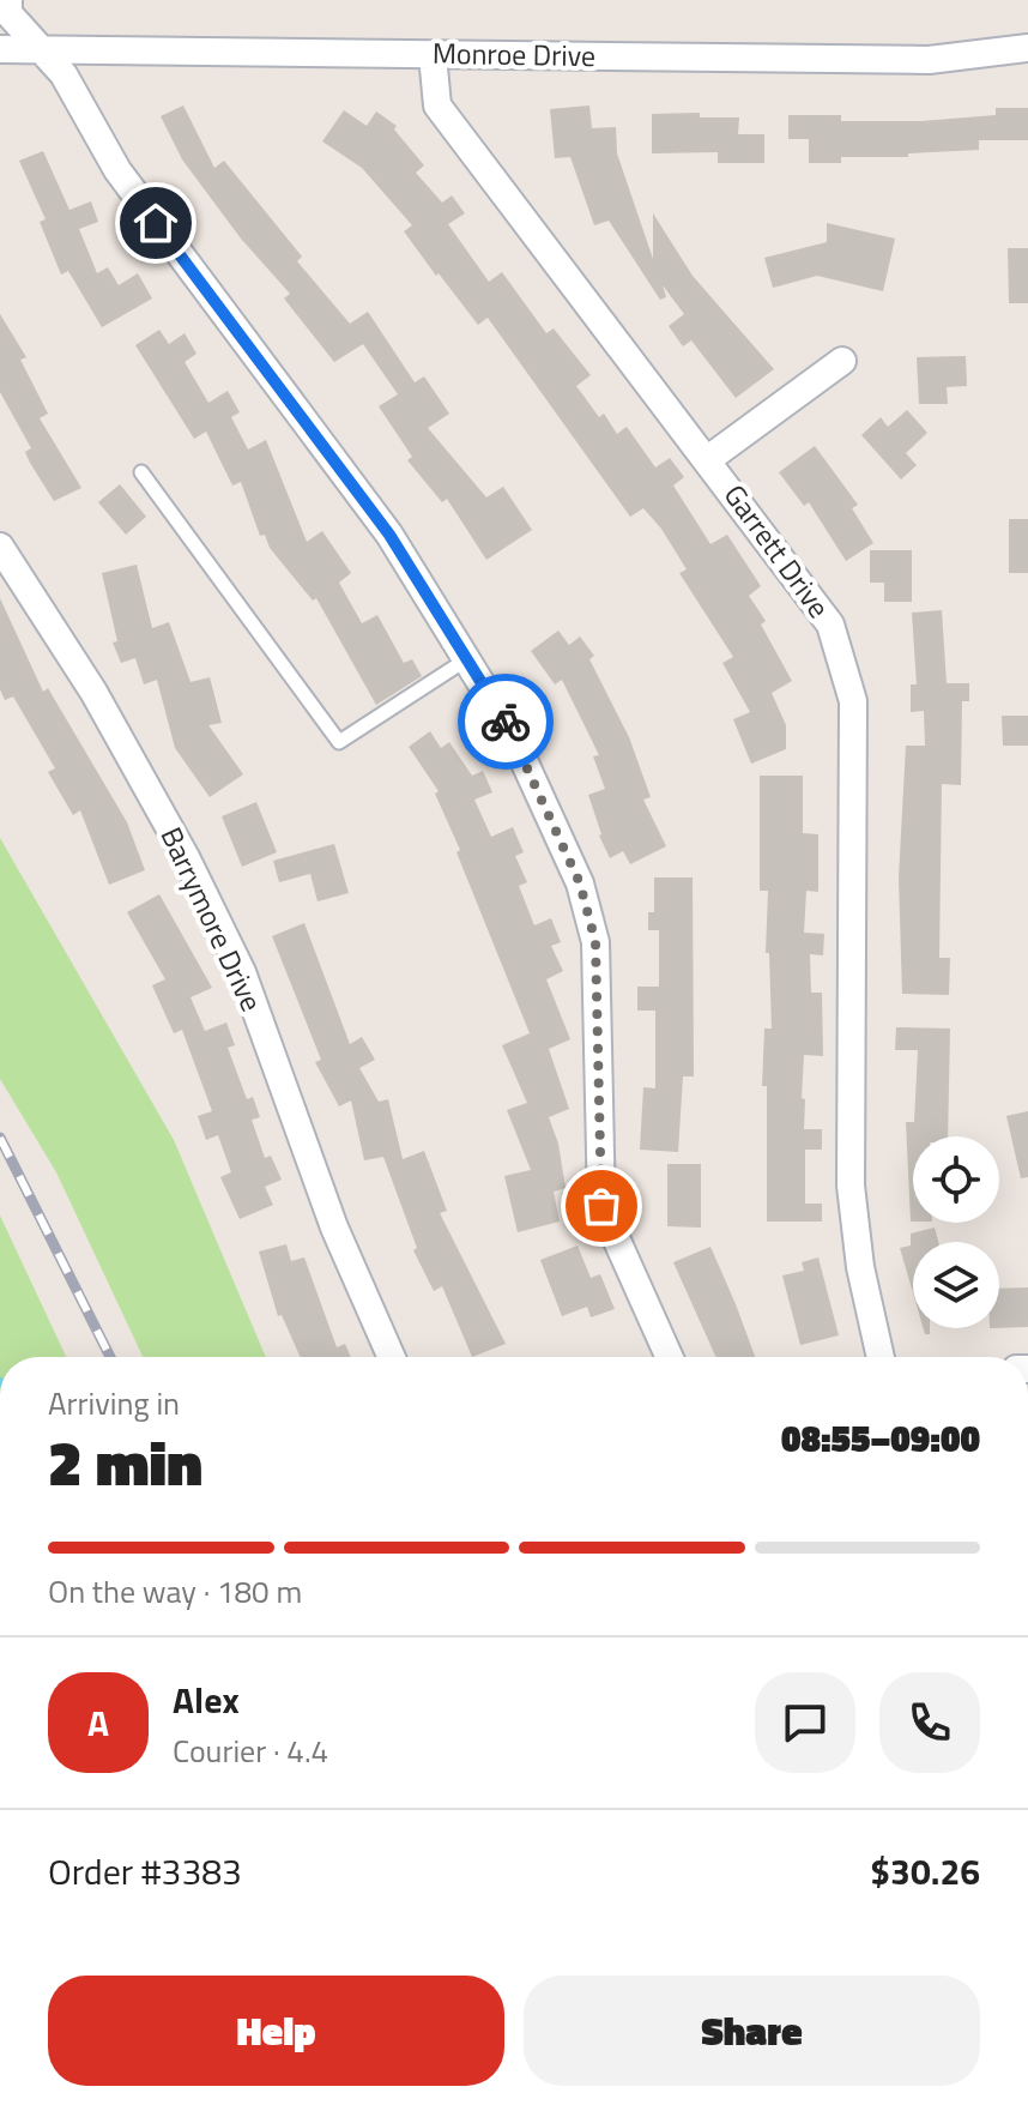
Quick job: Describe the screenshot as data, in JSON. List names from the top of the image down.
{
  "streets": {
    "street": ["Monroe Drive", "Garrett Drive", "Barrymore Drive"]
  },
  "crossings": [
    ["Monroe Drive", "Garrett Drive"]
  ],
  "page": {
    "heading": ["2 min", "Arriving in", "08:55–09:00"],
    "panel": [
      "Alex",
      "Courier · 4.4",
      "Order #3383",
      "$30.26"
    ],
    "bar": "On the way · 180 m",
    "round": "A",
    "buttons": ["Help", "Share"]
  }
}
